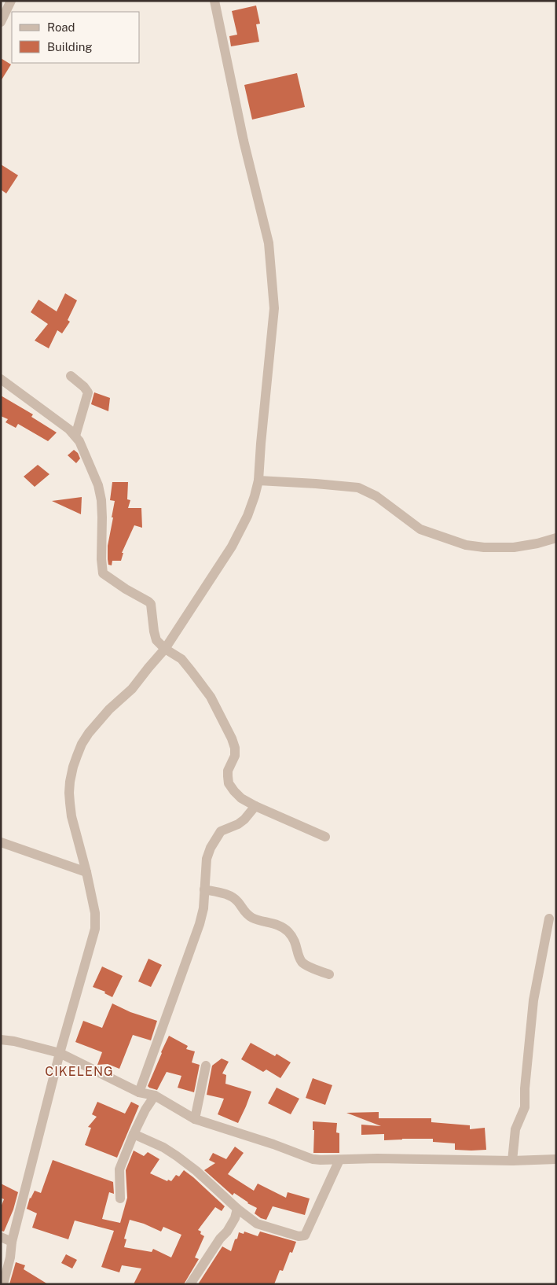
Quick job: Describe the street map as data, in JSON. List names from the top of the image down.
{
  "districts": ["CIKELENG"],
  "legend": ["Road", "Building"]
}
